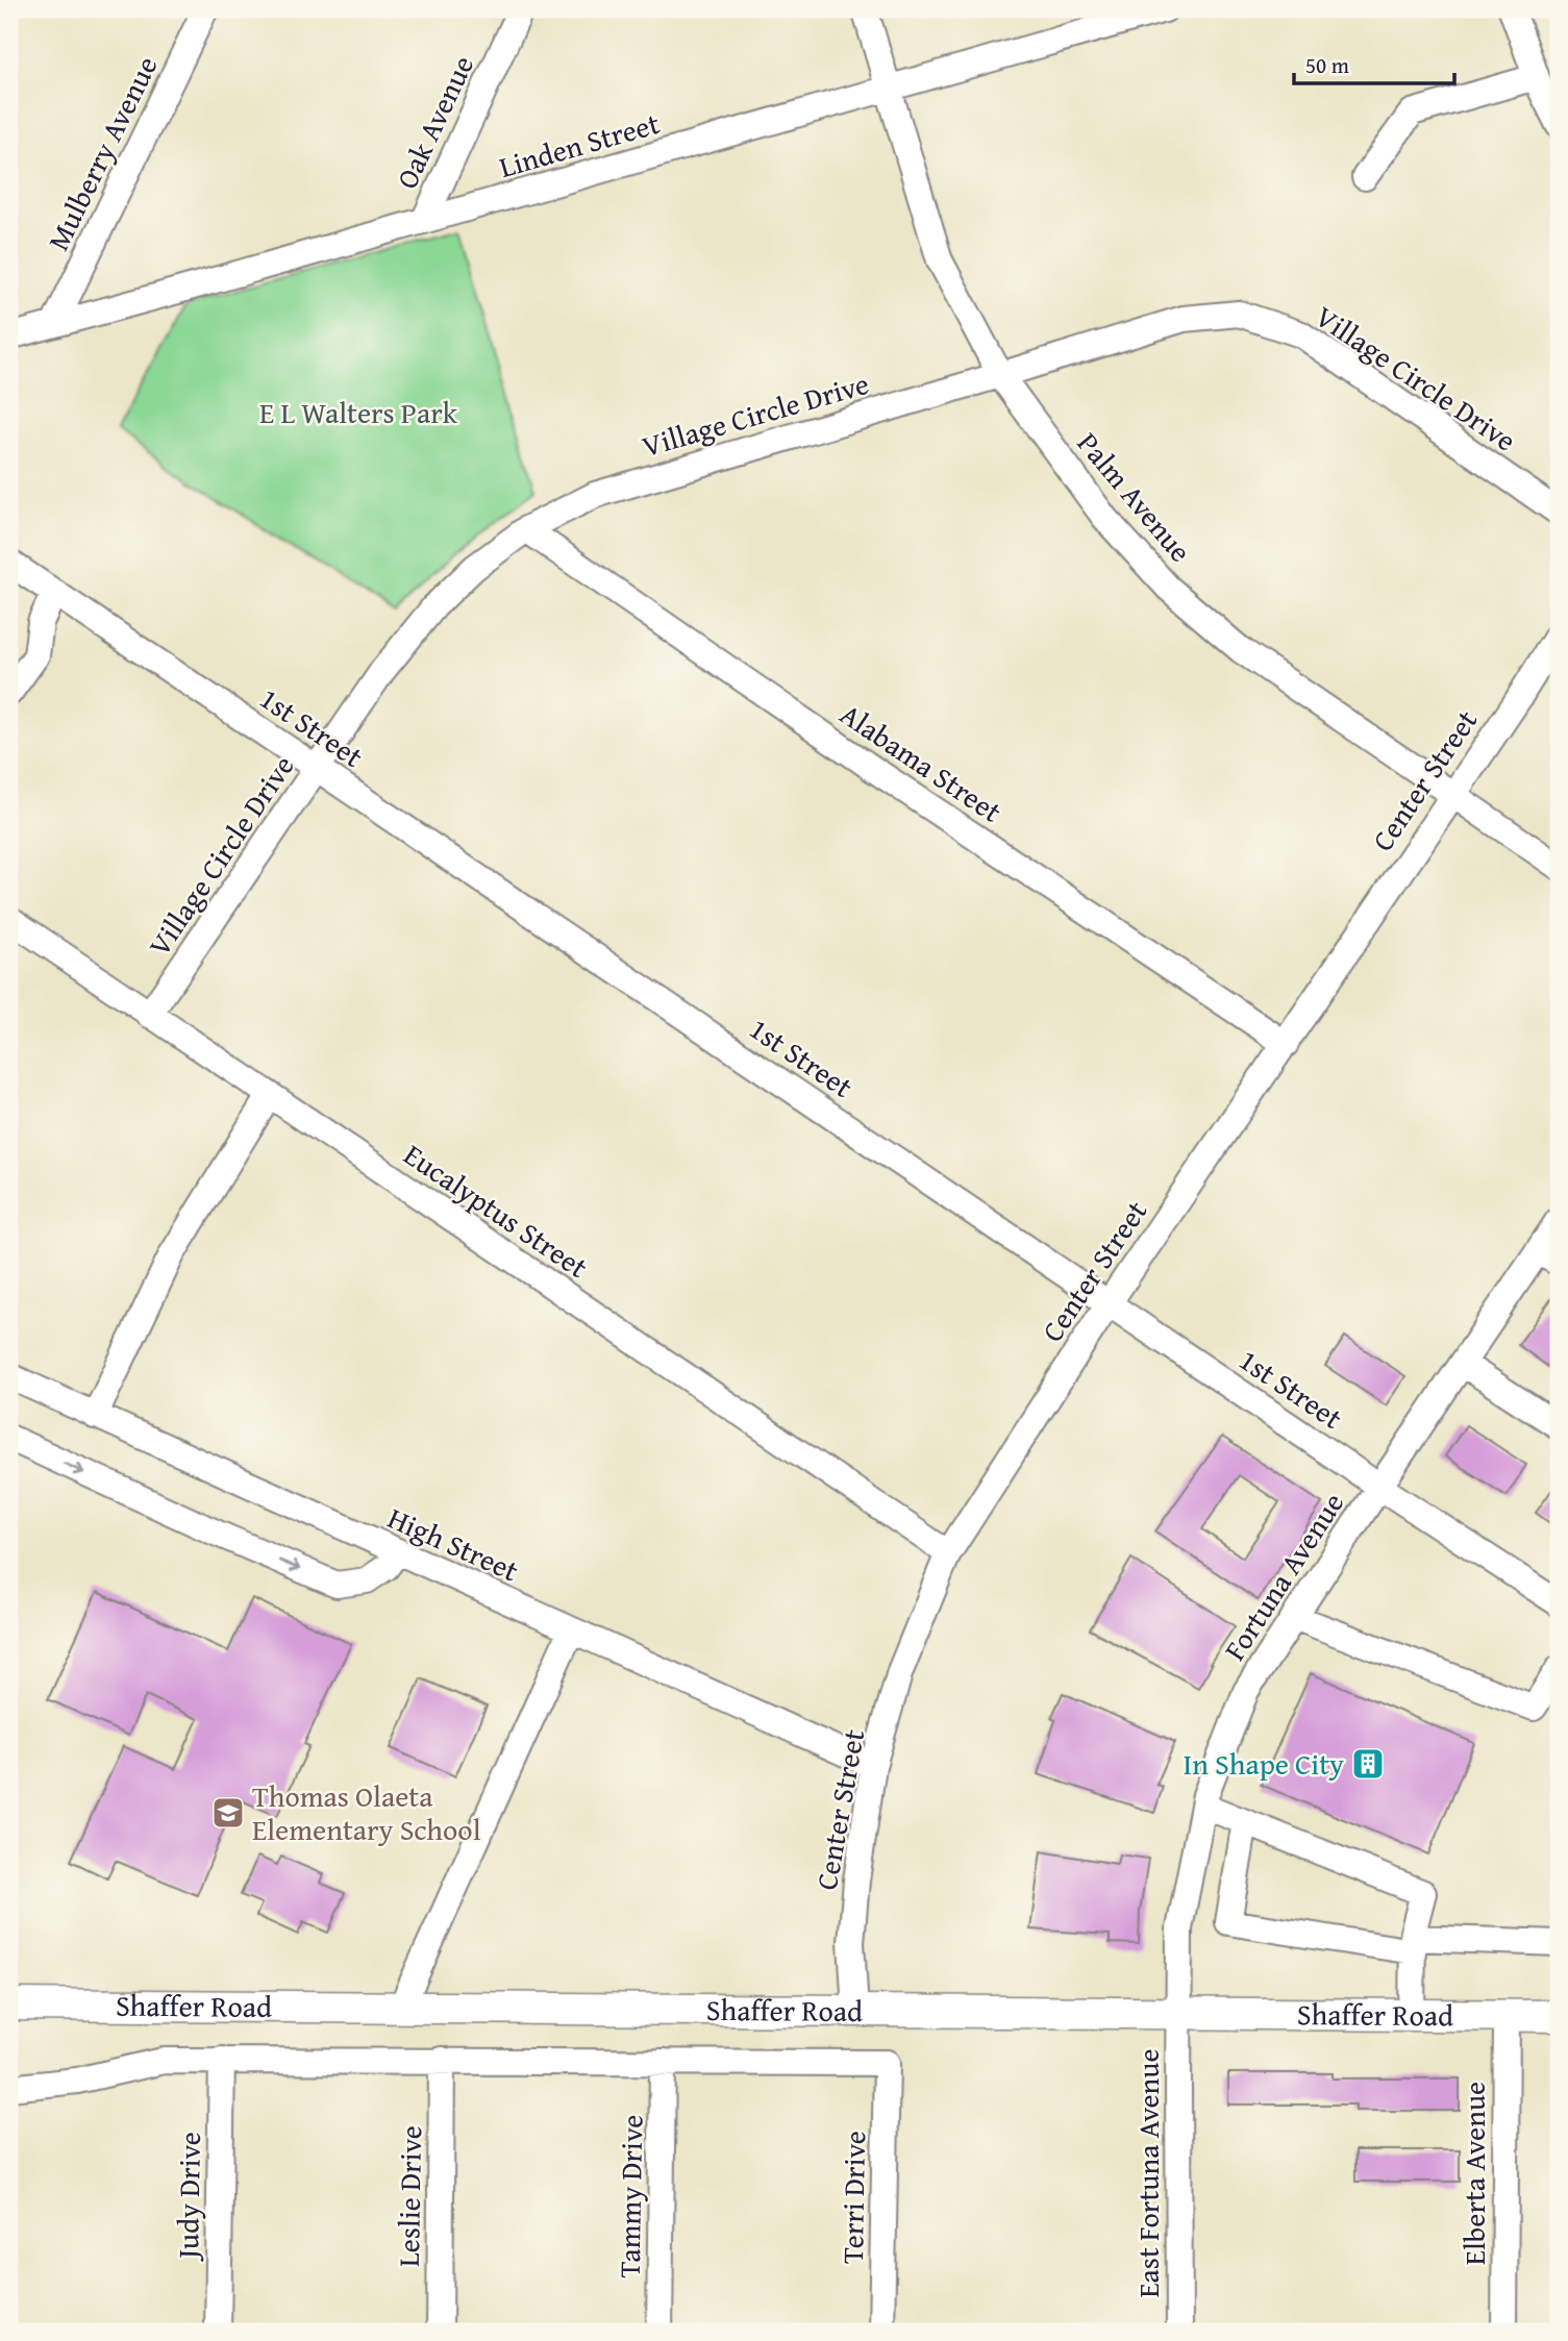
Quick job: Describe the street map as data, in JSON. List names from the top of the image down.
{
  "streets": {
    "main road": ["Shaffer Road"],
    "street": [
      "Oak Avenue",
      "Linden Street",
      "Mulberry Avenue",
      "Village Circle Drive",
      "Palm Avenue",
      "1st Street",
      "Alabama Street",
      "Center Street",
      "Eucalyptus Street",
      "High Street",
      "Fortuna Avenue",
      "East Fortuna Avenue",
      "Elberta Avenue",
      "Judy Drive",
      "Leslie Drive",
      "Tammy Drive",
      "Terri Drive"
    ]
  },
  "crossings": [
    ["Oak Avenue", "Linden Street"],
    ["Linden Street", "Mulberry Avenue"],
    ["Linden Street", "Palm Avenue"],
    ["Village Circle Drive", "Palm Avenue"],
    ["Village Circle Drive", "1st Street"],
    ["Village Circle Drive", "Alabama Street"],
    ["Village Circle Drive", "Eucalyptus Street"],
    ["Palm Avenue", "Center Street"],
    ["1st Street", "Center Street"],
    ["1st Street", "Fortuna Avenue"],
    ["Alabama Street", "Center Street"],
    ["Center Street", "Eucalyptus Street"],
    ["Center Street", "High Street"],
    ["Center Street", "Shaffer Road"],
    ["Fortuna Avenue", "Shaffer Road"],
    ["Fortuna Avenue", "East Fortuna Avenue"],
    ["Shaffer Road", "East Fortuna Avenue"],
    ["Shaffer Road", "Elberta Avenue"],
    ["Shaffer Road", "Judy Drive"],
    ["Shaffer Road", "Leslie Drive"],
    ["Shaffer Road", "Tammy Drive"],
    ["Shaffer Road", "Terri Drive"]
  ],
  "parks": ["E L Walters Park"],
  "places": {
    "building": ["In Shape City"],
    "school or university": ["Thomas Olaeta Elementary School"]
  },
  "scale_bar": "50 m"
}
